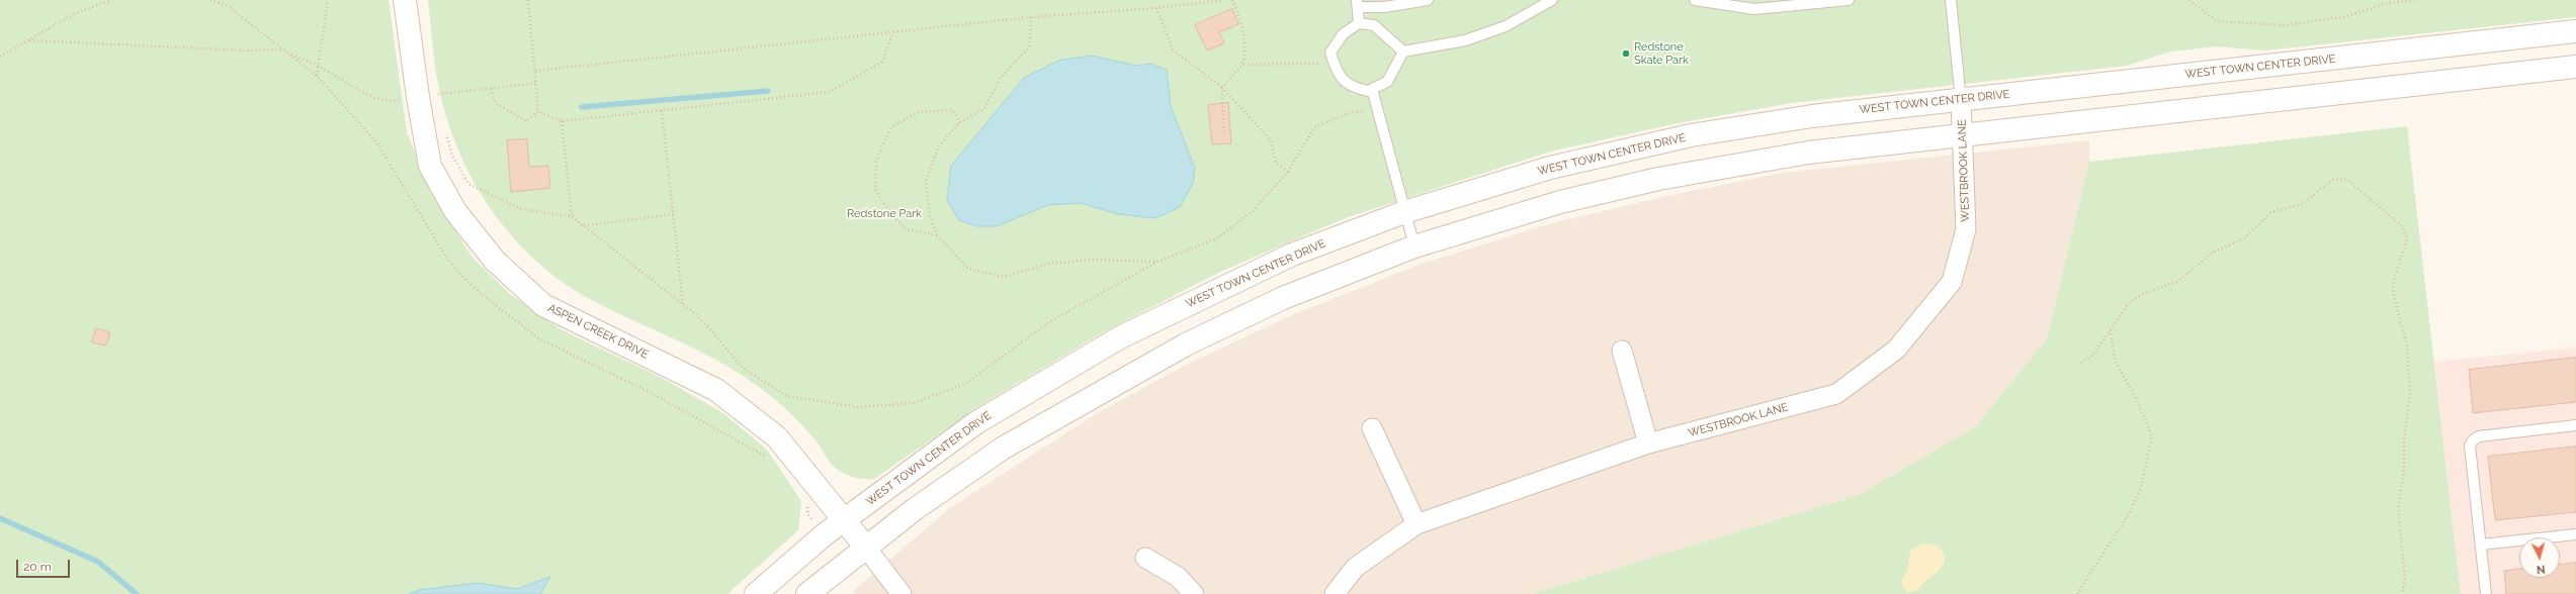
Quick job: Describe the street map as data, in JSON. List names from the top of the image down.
{
  "streets": {
    "street": ["WEST TOWN CENTER DRIVE", "WESTBROOK LANE", "ASPEN CREEK DRIVE"]
  },
  "crossings": [
    ["WEST TOWN CENTER DRIVE", "WESTBROOK LANE"],
    ["WEST TOWN CENTER DRIVE", "ASPEN CREEK DRIVE"]
  ],
  "parks": ["Redstone Park"],
  "places": ["Redstone Skate Park"],
  "scale_bar": "20 m",
  "north": "bottom"
}
